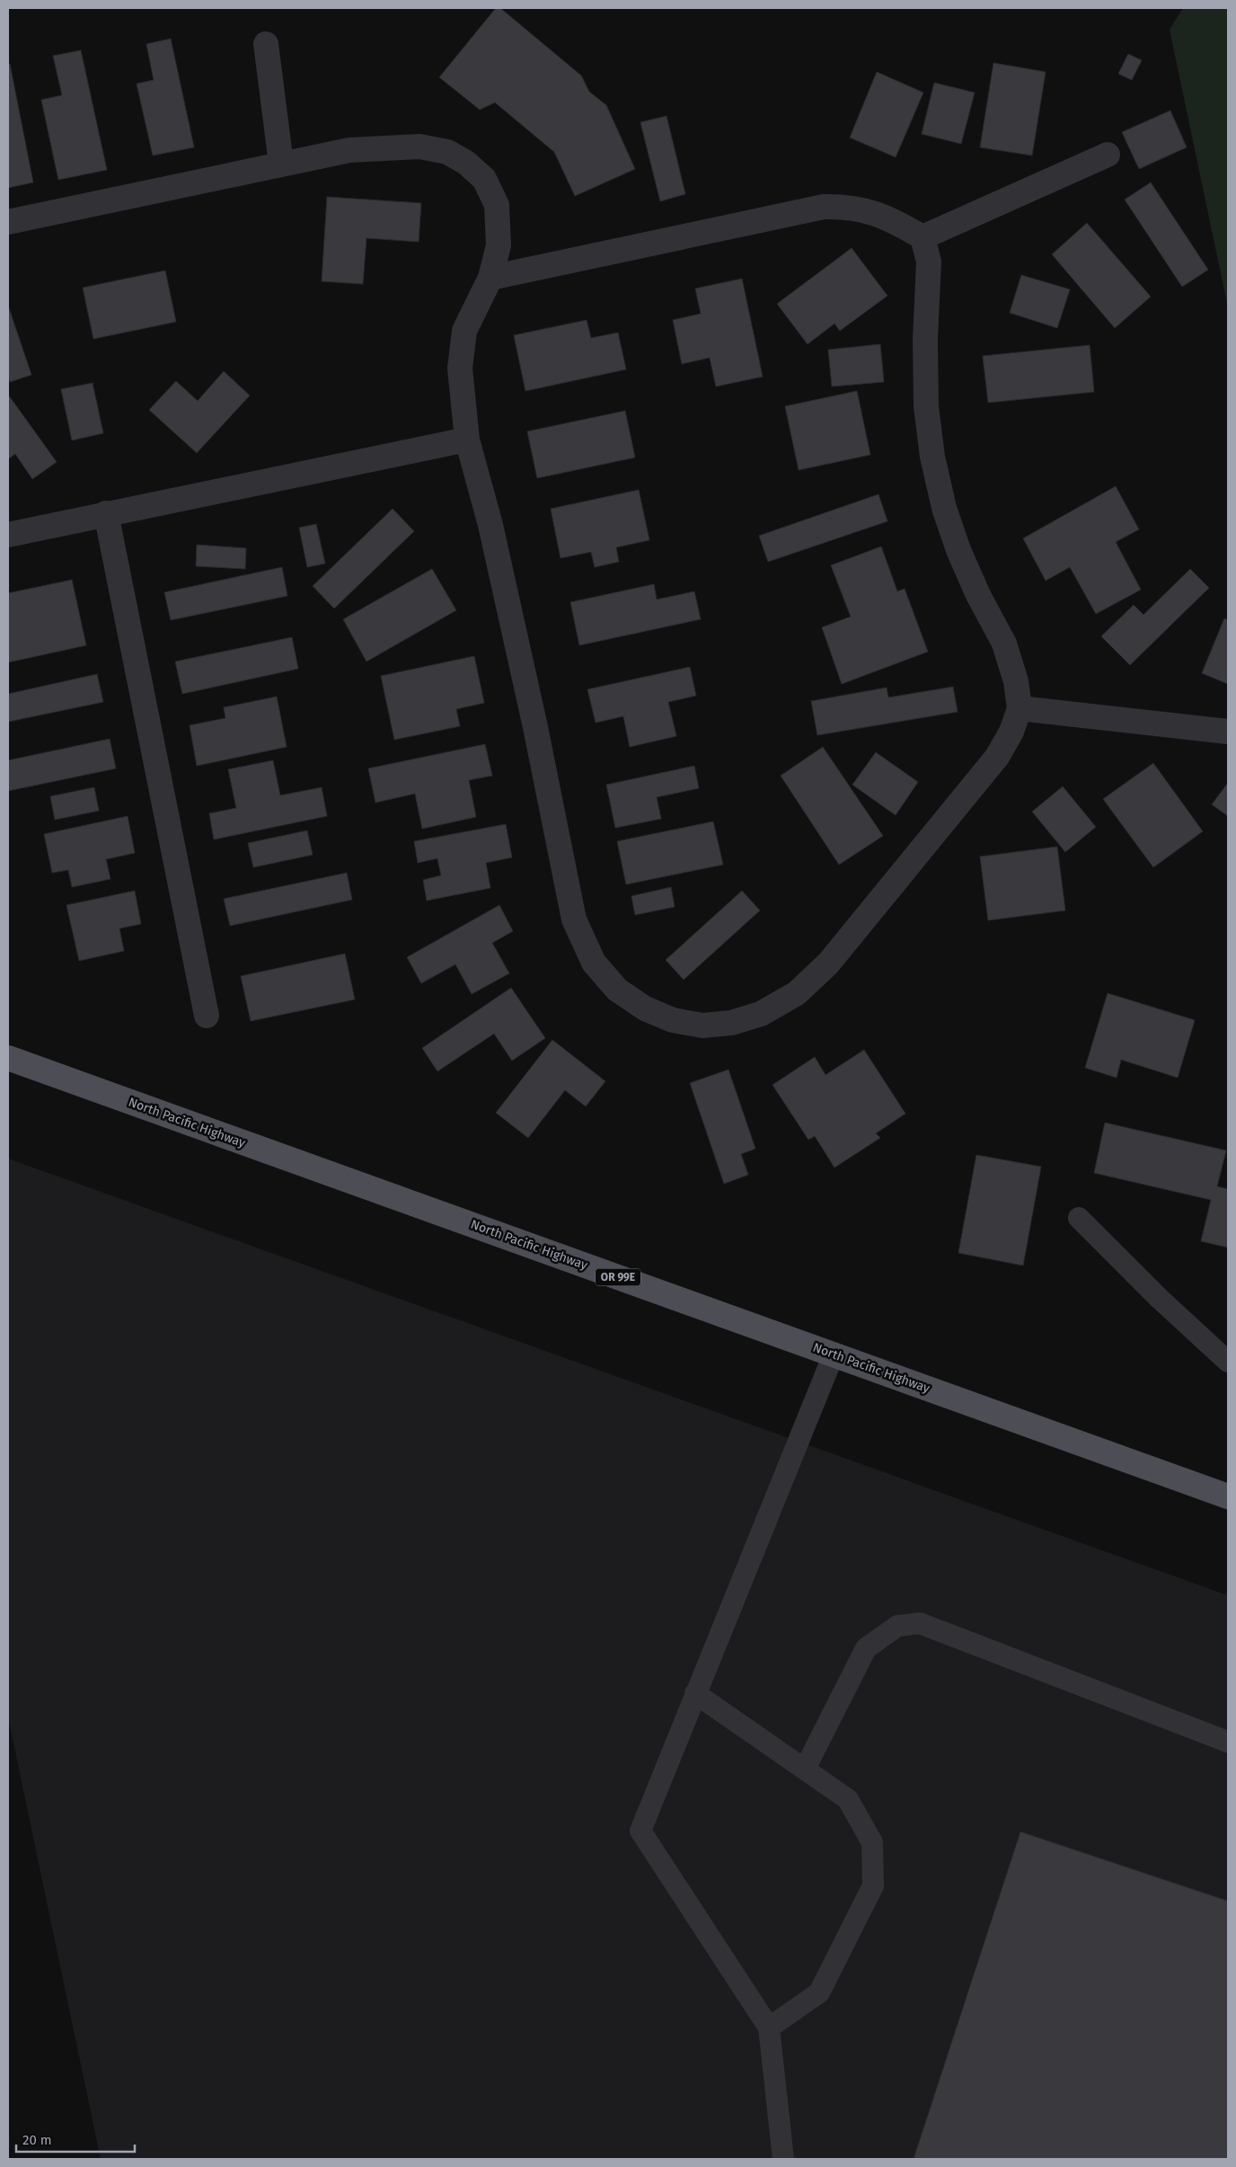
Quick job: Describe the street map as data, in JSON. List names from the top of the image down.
{
  "streets": {
    "main road": ["North Pacific Highway", "OR 99E"]
  },
  "scale_bar": "20 m"
}
